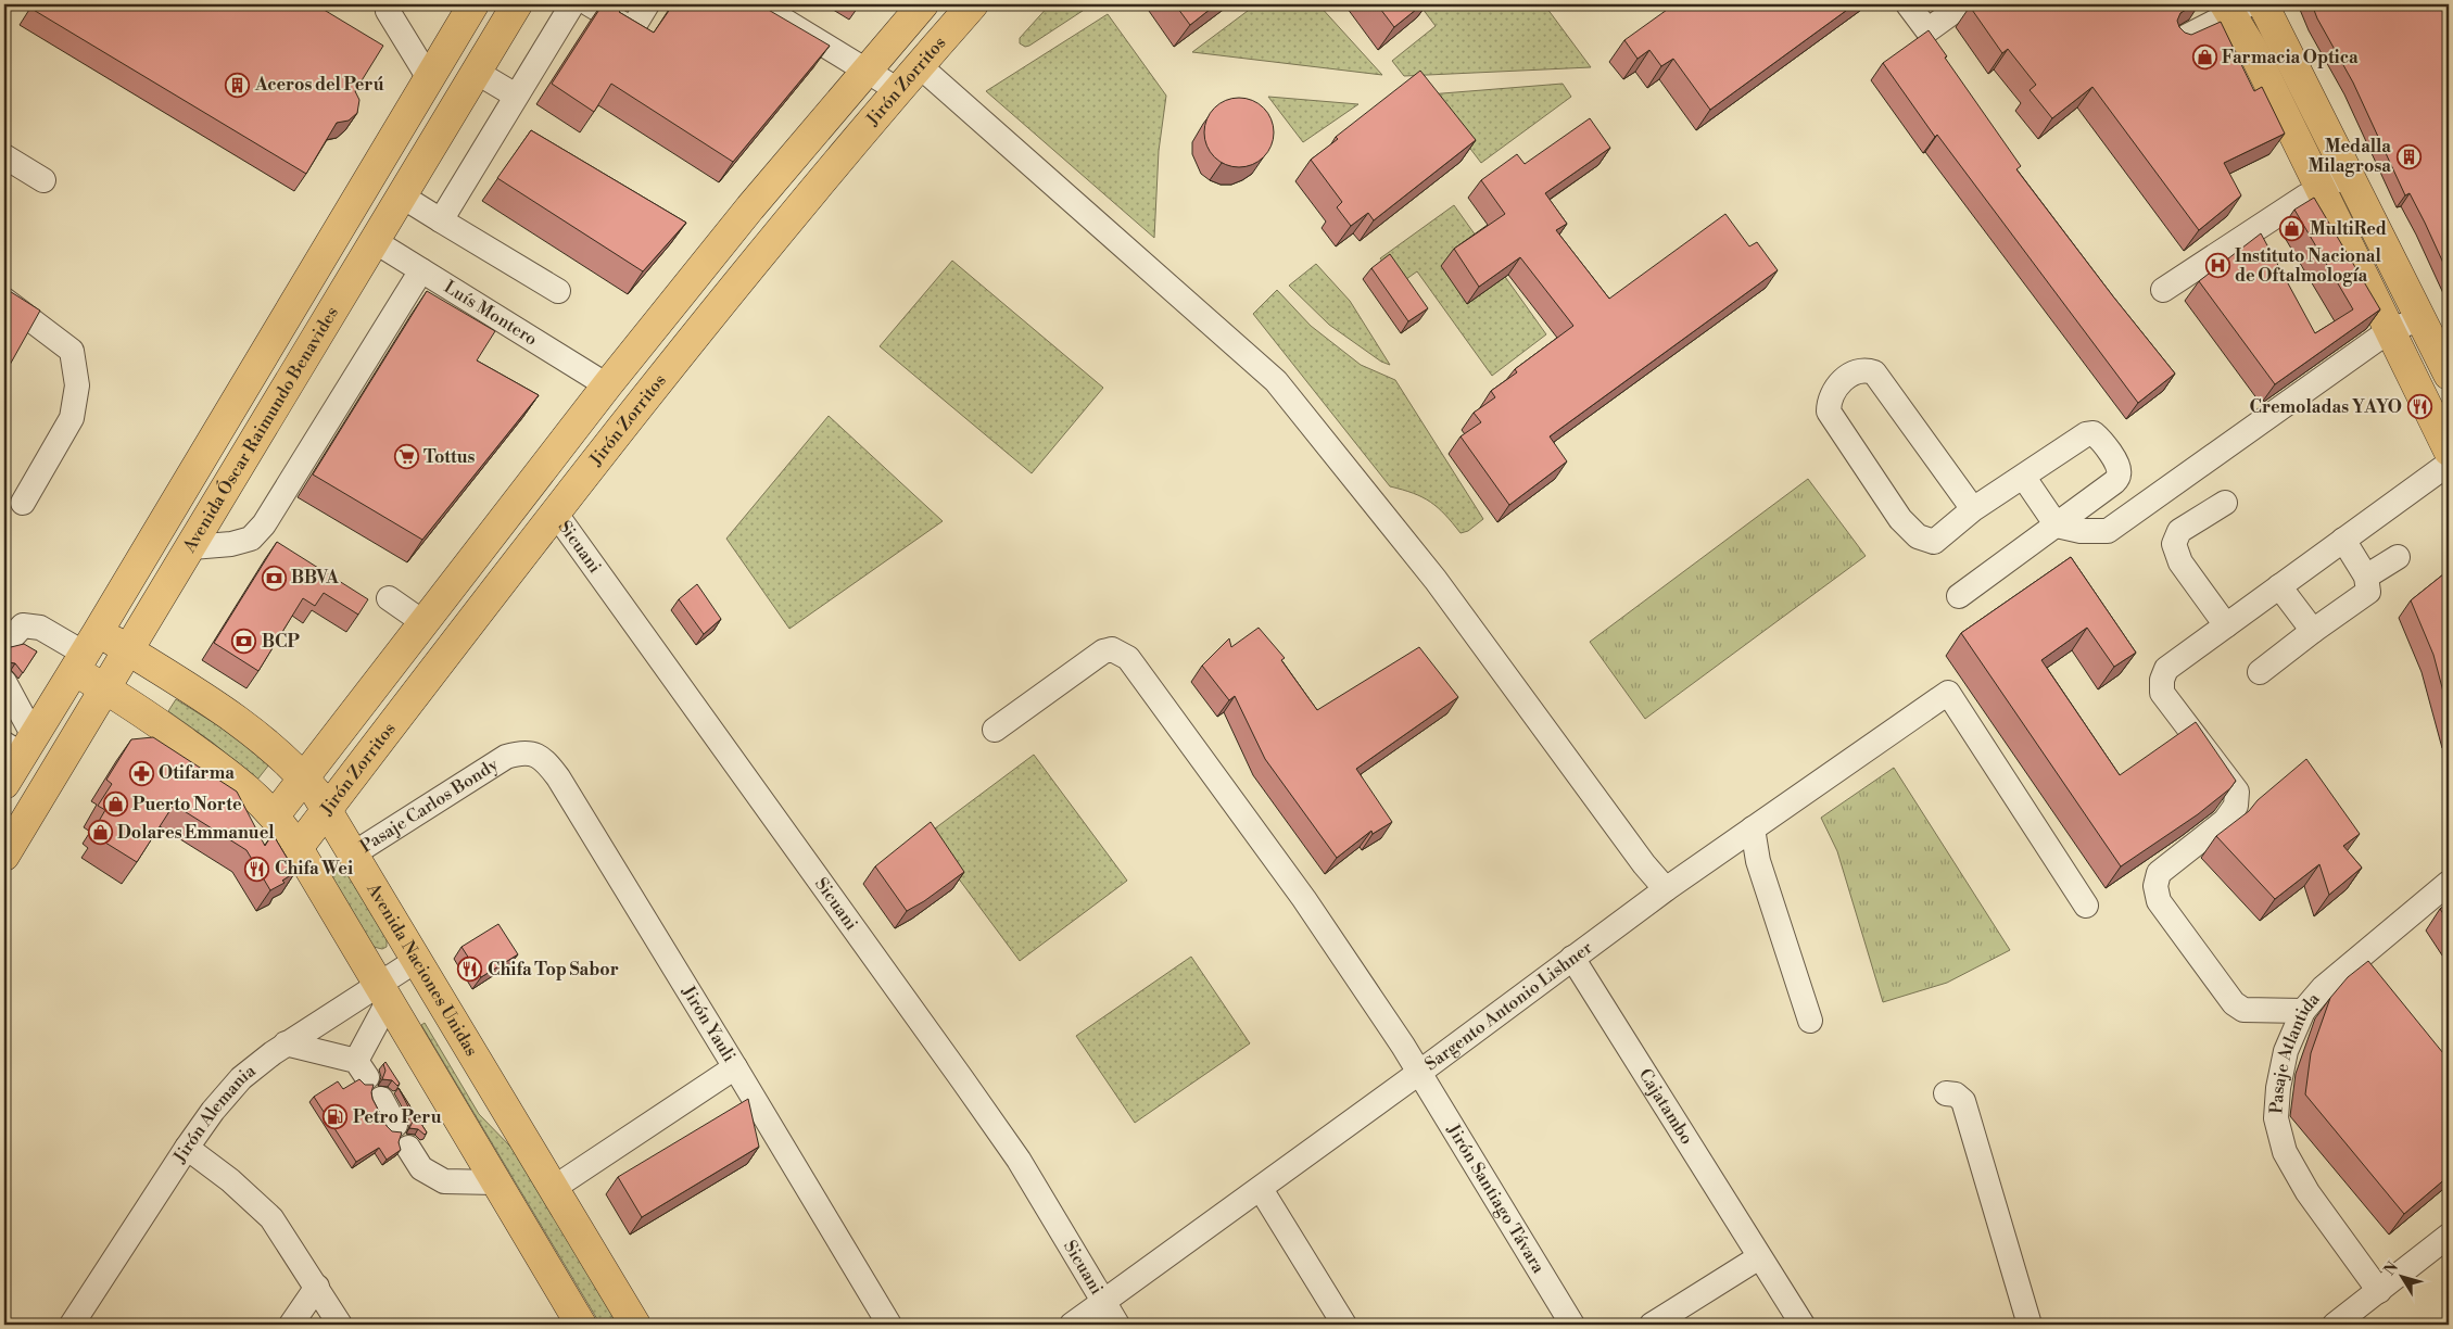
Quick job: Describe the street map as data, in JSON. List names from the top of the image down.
{
  "streets": {
    "main road": ["Jirón Zorritos", "Avenida Óscar Raimundo Benavides", "Avenida Naciones Unidas"],
    "street": [
      "Luís Montero",
      "Sicuani",
      "Pasaje Carlos Bondy",
      "Sargento Antonio Lishner",
      "Jirón Yauli",
      "Pasaje Atlantida",
      "Cajatambo",
      "Jirón Alemania",
      "Jirón Santiago Távara"
    ]
  },
  "crossings": [
    ["Jirón Zorritos", "Luís Montero"],
    ["Jirón Zorritos", "Sicuani"],
    ["Jirón Zorritos", "Avenida Naciones Unidas"],
    ["Luís Montero", "Avenida Óscar Raimundo Benavides"],
    ["Avenida Óscar Raimundo Benavides", "Avenida Naciones Unidas"],
    ["Sicuani", "Sargento Antonio Lishner"],
    ["Pasaje Carlos Bondy", "Avenida Naciones Unidas"],
    ["Pasaje Carlos Bondy", "Jirón Yauli"],
    ["Avenida Naciones Unidas", "Jirón Alemania"],
    ["Sargento Antonio Lishner", "Cajatambo"],
    ["Sargento Antonio Lishner", "Jirón Santiago Távara"]
  ],
  "places": {
    "shop": [
      "Farmacia Optica",
      "MultiRed",
      "Puerto Norte",
      "Dolares Emmanuel"
    ],
    "building": ["Aceros del Perú", "Medalla Milagrosa"],
    "hospital": ["Instituto Nacional de Oftalmología"],
    "restaurant": ["Cremoladas YAYO", "Chifa Wei", "Chifa Top Sabor"],
    "supermarket": ["Tottus"],
    "bank": ["BBVA", "BCP"],
    "pharmacy": ["Otifarma"],
    "fuel station": ["Petro Peru"]
  },
  "north": "top left"
}
